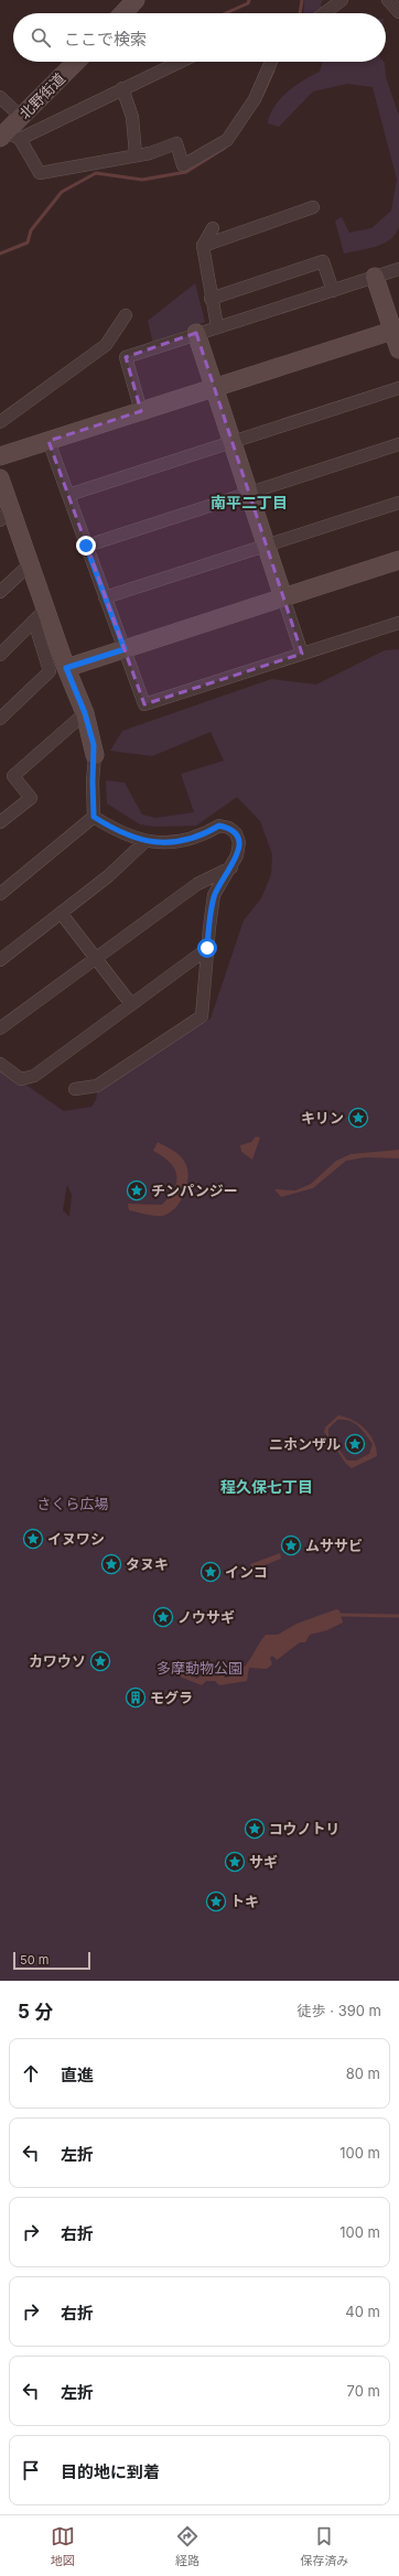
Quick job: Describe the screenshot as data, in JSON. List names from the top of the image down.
{
  "streets": {
    "street": ["北野街道"]
  },
  "districts": ["南平二丁目", "程久保七丁目"],
  "parks": ["さくら広場", "多摩動物公園"],
  "places": {
    "place": [
      "キリン",
      "チンパンジー",
      "ニホンザル",
      "イヌワシ",
      "ムササビ",
      "タヌキ",
      "インコ",
      "ノウサギ",
      "カワウソ",
      "コウノトリ",
      "サギ",
      "トキ"
    ],
    "building": ["モグラ"]
  },
  "scale_bar": "50 m",
  "page": {
    "search": "ここで検索",
    "scale": "50 m",
    "heading": ["5 分", "徒歩 · 390 m"],
    "list": [
      ["直進", "80 m"],
      ["左折", "100 m"],
      ["右折", "100 m"],
      ["右折", "40 m"],
      ["左折", "70 m"],
      "目的地に到着"
    ],
    "nav": ["地図", "経路", "保存済み"]
  }
}
